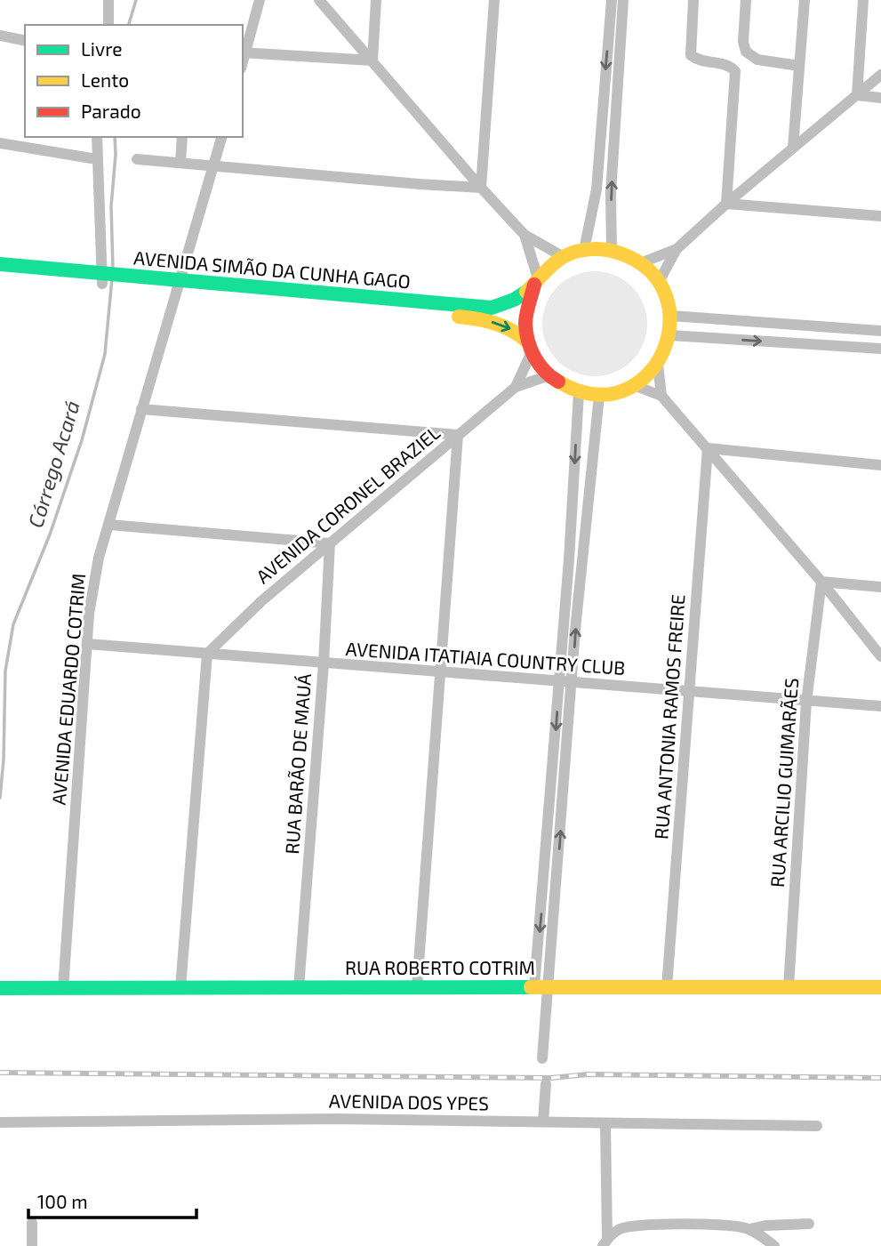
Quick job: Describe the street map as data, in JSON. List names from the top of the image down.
{
  "streets": {
    "street": [
      "AVENIDA SIMÃO DA CUNHA GAGO",
      "AVENIDA CORONEL BRAZIEL",
      "AVENIDA ITATIAIA COUNTRY CLUB",
      "AVENIDA EDUARDO COTRIM",
      "RUA ANTONIA RAMOS FREIRE",
      "RUA BARÃO DE MAUÁ",
      "RUA ARCILIO GUIMARÃES",
      "RUA ROBERTO COTRIM",
      "AVENIDA DOS YPES"
    ]
  },
  "crossings": [
    ["AVENIDA SIMÃO DA CUNHA GAGO", "AVENIDA CORONEL BRAZIEL"],
    ["AVENIDA SIMÃO DA CUNHA GAGO", "AVENIDA EDUARDO COTRIM"],
    ["AVENIDA CORONEL BRAZIEL", "AVENIDA ITATIAIA COUNTRY CLUB"],
    ["AVENIDA CORONEL BRAZIEL", "RUA BARÃO DE MAUÁ"],
    ["AVENIDA ITATIAIA COUNTRY CLUB", "AVENIDA EDUARDO COTRIM"],
    ["AVENIDA ITATIAIA COUNTRY CLUB", "RUA ANTONIA RAMOS FREIRE"],
    ["AVENIDA ITATIAIA COUNTRY CLUB", "RUA BARÃO DE MAUÁ"],
    ["AVENIDA ITATIAIA COUNTRY CLUB", "RUA ARCILIO GUIMARÃES"],
    ["AVENIDA EDUARDO COTRIM", "RUA ROBERTO COTRIM"],
    ["RUA ANTONIA RAMOS FREIRE", "RUA ROBERTO COTRIM"],
    ["RUA BARÃO DE MAUÁ", "RUA ROBERTO COTRIM"],
    ["RUA ARCILIO GUIMARÃES", "RUA ROBERTO COTRIM"]
  ],
  "water": ["Córrego Acará"],
  "legend": ["Livre", "Lento", "Parado"],
  "scale_bar": "100 m"
}
